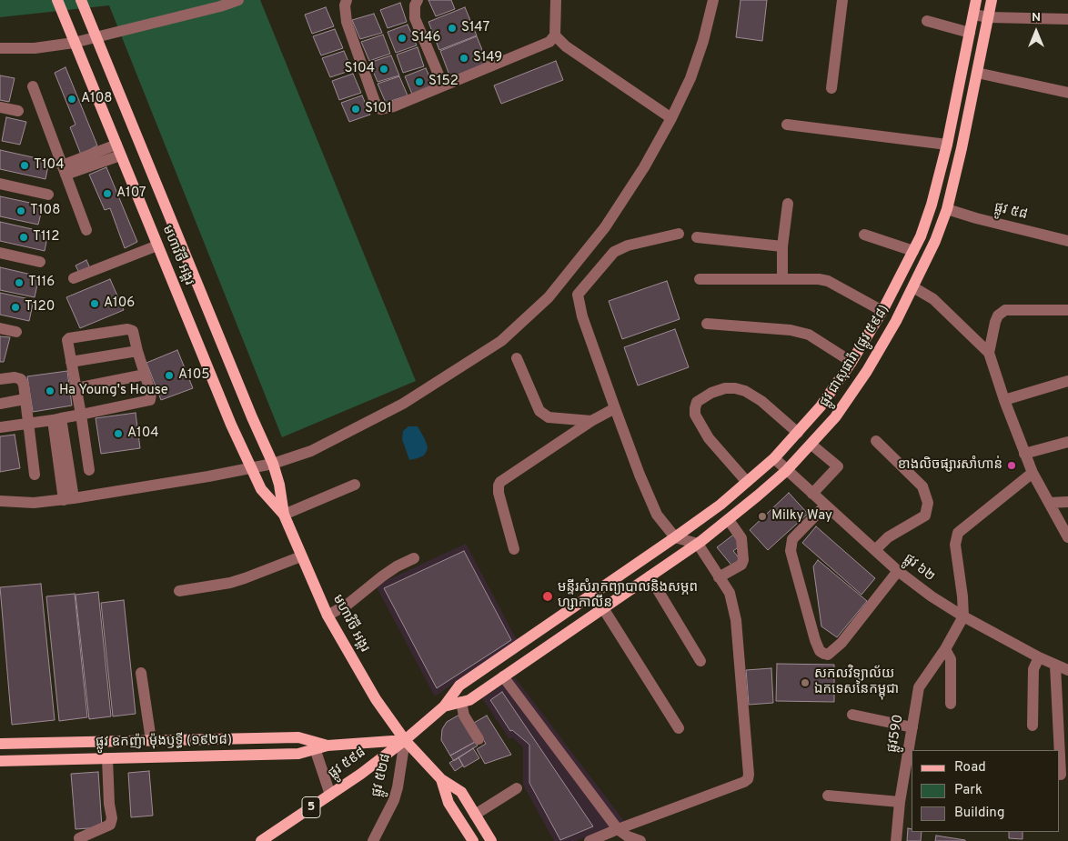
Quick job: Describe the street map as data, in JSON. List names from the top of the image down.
{
  "streets": {
    "main road": [
      "មហាវិថី អង្គរ",
      "ផ្លូវ ជាសុផារ៉ា (ផ្លូវ ៥៩៨)",
      "ផ្លូវ ឧកញ៉ា ម៉ុងឫទ្ធី (១៩២៨)",
      "ផ្លូវ ៥៩៨",
      "5"
    ],
    "street": [
      "ផ្លូវ ៥៨",
      "ផ្លូវ ៦២",
      "ផ្លូវ590",
      "ផ្លូវ ៥២៨"
    ]
  },
  "crossings": [
    ["ផ្លូវ ៥៨", "ផ្លូវ ជាសុផារ៉ា (ផ្លូវ ៥៩៨)"],
    ["មហាវិថី អង្គរ", "ផ្លូវ ជាសុផារ៉ា (ផ្លូវ ៥៩៨)"],
    ["មហាវិថី អង្គរ", "ផ្លូវ ឧកញ៉ា ម៉ុងឫទ្ធី (១៩២៨)"],
    ["មហាវិថី អង្គរ", "ផ្លូវ ៥៩៨"],
    ["មហាវិថី អង្គរ", "ផ្លូវ ៥២៨"],
    ["ផ្លូវ ជាសុផារ៉ា (ផ្លូវ ៥៩៨)", "ផ្លូវ ៦២"],
    ["ផ្លូវ ជាសុផារ៉ា (ផ្លូវ ៥៩៨)", "ផ្លូវ ឧកញ៉ា ម៉ុងឫទ្ធី (១៩២៨)"],
    ["ផ្លូវ ជាសុផារ៉ា (ផ្លូវ ៥៩៨)", "ផ្លូវ ៥៩៨"],
    ["ផ្លូវ ជាសុផារ៉ា (ផ្លូវ ៥៩៨)", "ផ្លូវ ៥២៨"],
    ["ផ្លូវ ៦២", "ផ្លូវ590"],
    ["ផ្លូវ ឧកញ៉ា ម៉ុងឫទ្ធី (១៩២៨)", "ផ្លូវ ៥៩៨"],
    ["ផ្លូវ ឧកញ៉ា ម៉ុងឫទ្ធី (១៩២៨)", "ផ្លូវ ៥២៨"],
    ["ផ្លូវ ៥៩៨", "ផ្លូវ ៥២៨"]
  ],
  "places": [
    "S147",
    "S146",
    "S149",
    "S104",
    "S152",
    "A108",
    "S101",
    "T104",
    "A107",
    "T108",
    "T112",
    "T116",
    "A106",
    "T120",
    "A105",
    "Ha Young's House",
    "A104",
    "ខាងលិចផ្សារសាំហាន់",
    "Milky Way",
    "មន្ទីរសំរាកព្យាបាលនិងសម្ភព ហ្សាកាលីន",
    "សកលវិទ្យាល័យ ឯកទេសនៃកម្ពុជា"
  ],
  "legend": ["Road", "Park", "Building"],
  "north": "top"
}
